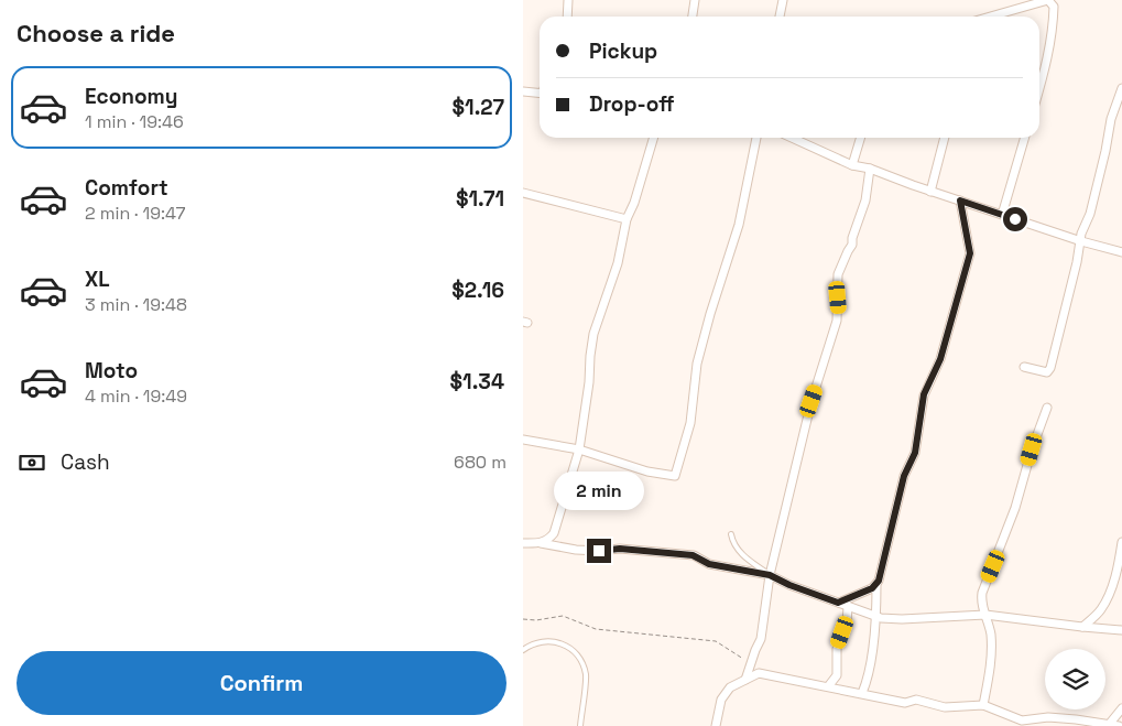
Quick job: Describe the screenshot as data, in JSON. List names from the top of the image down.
{
  "page": {
    "heading": "Choose a ride",
    "banner": ["Pickup", "Drop-off"],
    "list": [
      {
        "name": "Economy",
        "note": "1 min · 19:46",
        "value": "$1.27"
      },
      {
        "name": "Comfort",
        "note": "2 min · 19:47",
        "value": "$1.71"
      },
      {
        "name": "XL",
        "note": "3 min · 19:48",
        "value": "$2.16"
      },
      {
        "name": "Moto",
        "note": "4 min · 19:49",
        "value": "$1.34"
      }
    ],
    "pay": ["Cash", "680 m"],
    "bubble": "2 min",
    "buttons": "Confirm"
  }
}
